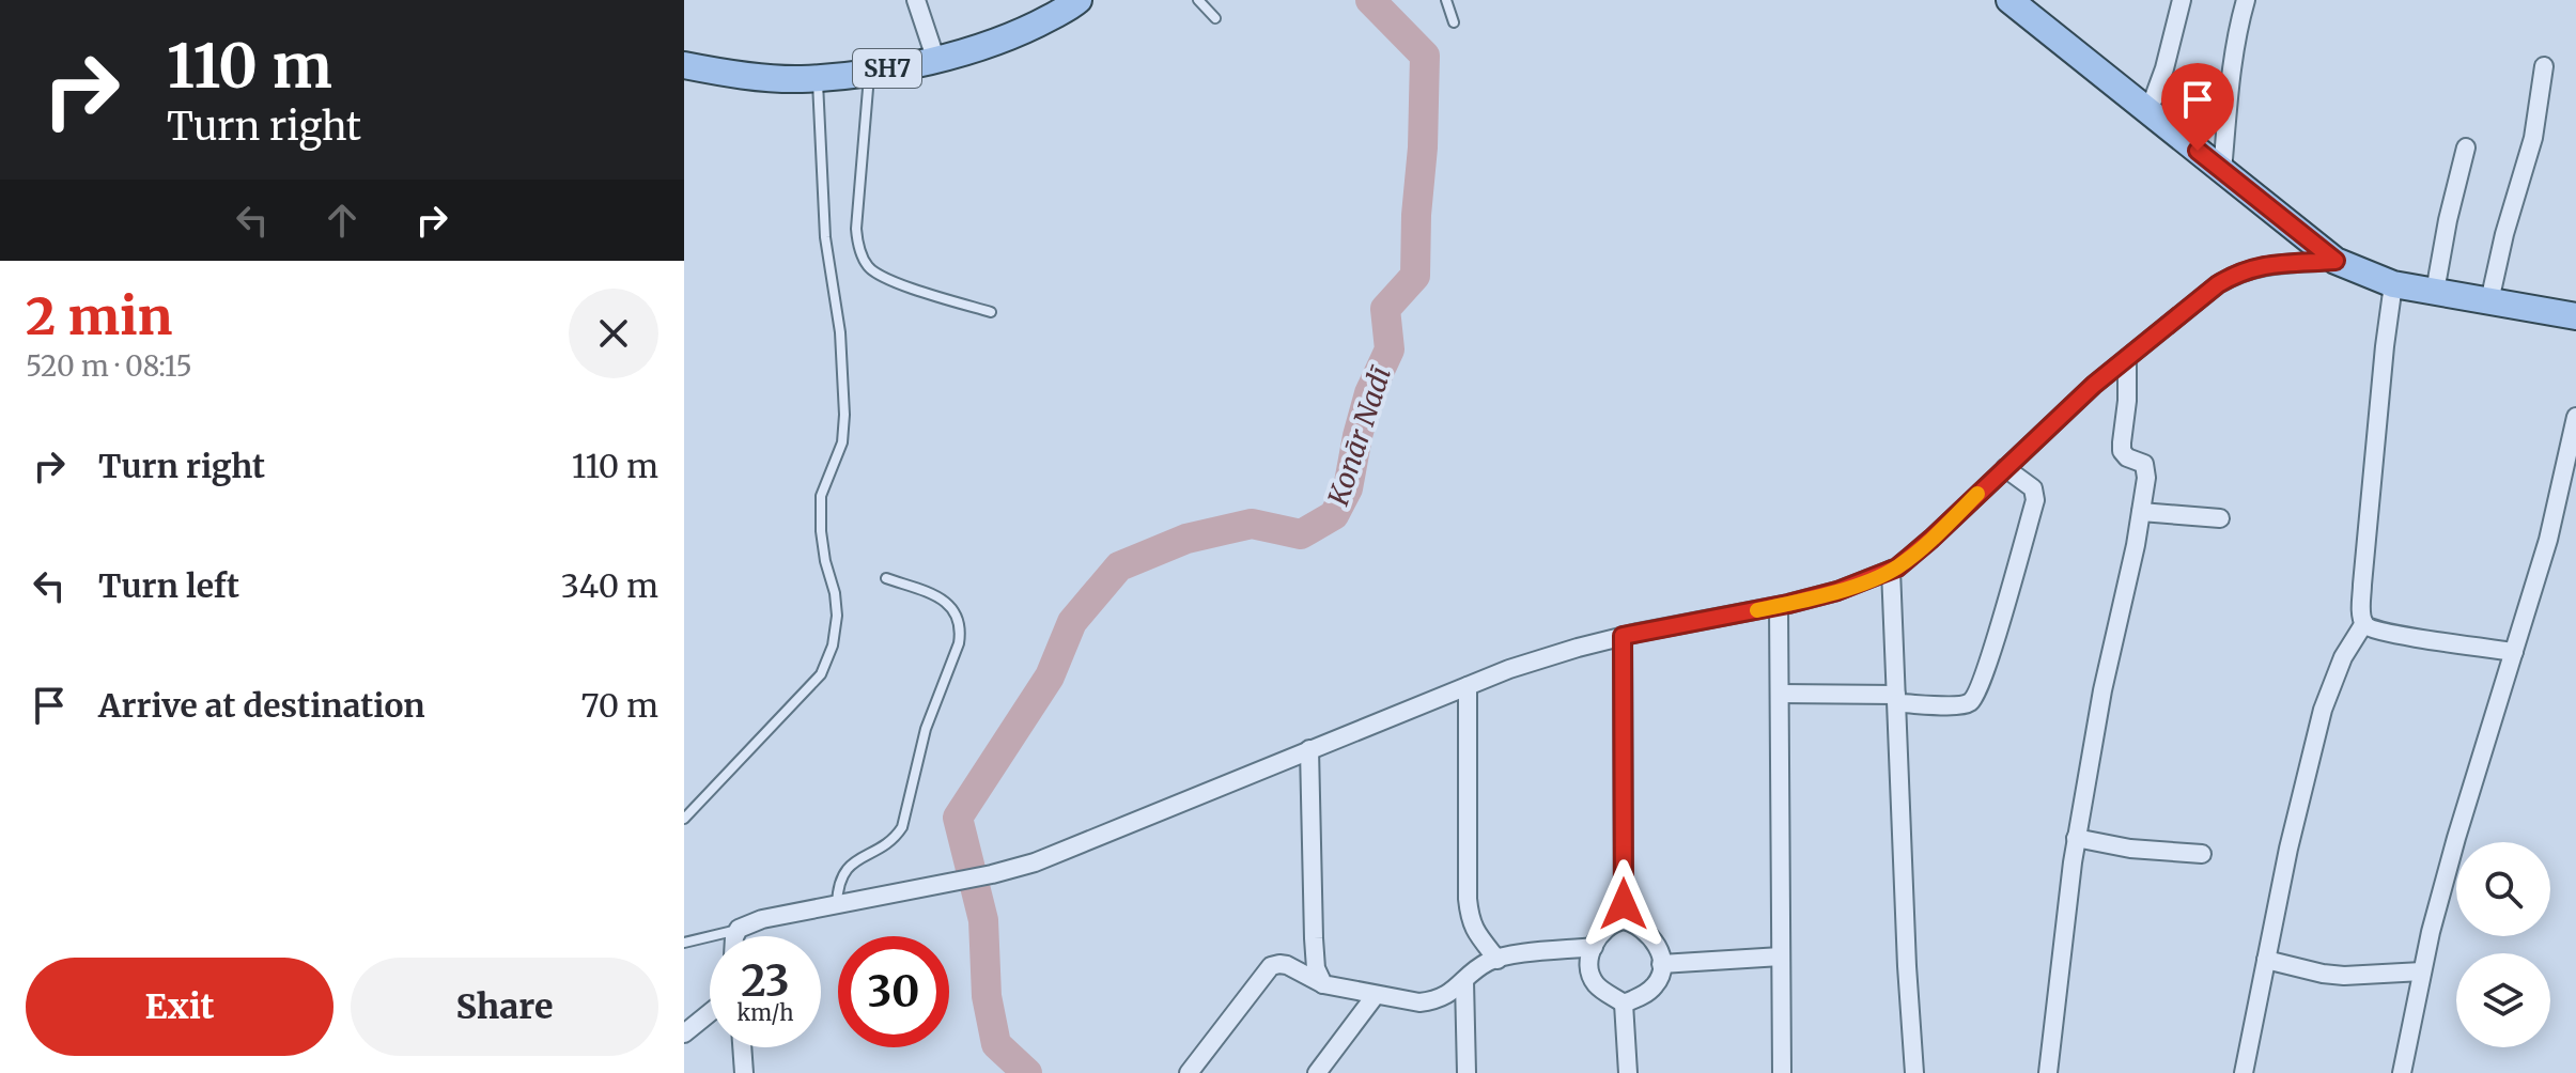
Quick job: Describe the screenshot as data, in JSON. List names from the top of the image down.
{
  "streets": {
    "main road": ["SH7"]
  },
  "water": ["Konār Nadī"],
  "page": {
    "turn": ["110 m", "Turn right"],
    "heading": ["2 min", "520 m · 08:15"],
    "list": [
      {
        "name": "Turn right",
        "value": "110 m"
      },
      {
        "name": "Turn left",
        "value": "340 m"
      },
      {
        "name": "Arrive at destination",
        "value": "70 m"
      }
    ],
    "speed": "23 km/h",
    "limit": "30",
    "buttons": ["Exit", "Share"]
  }
}
